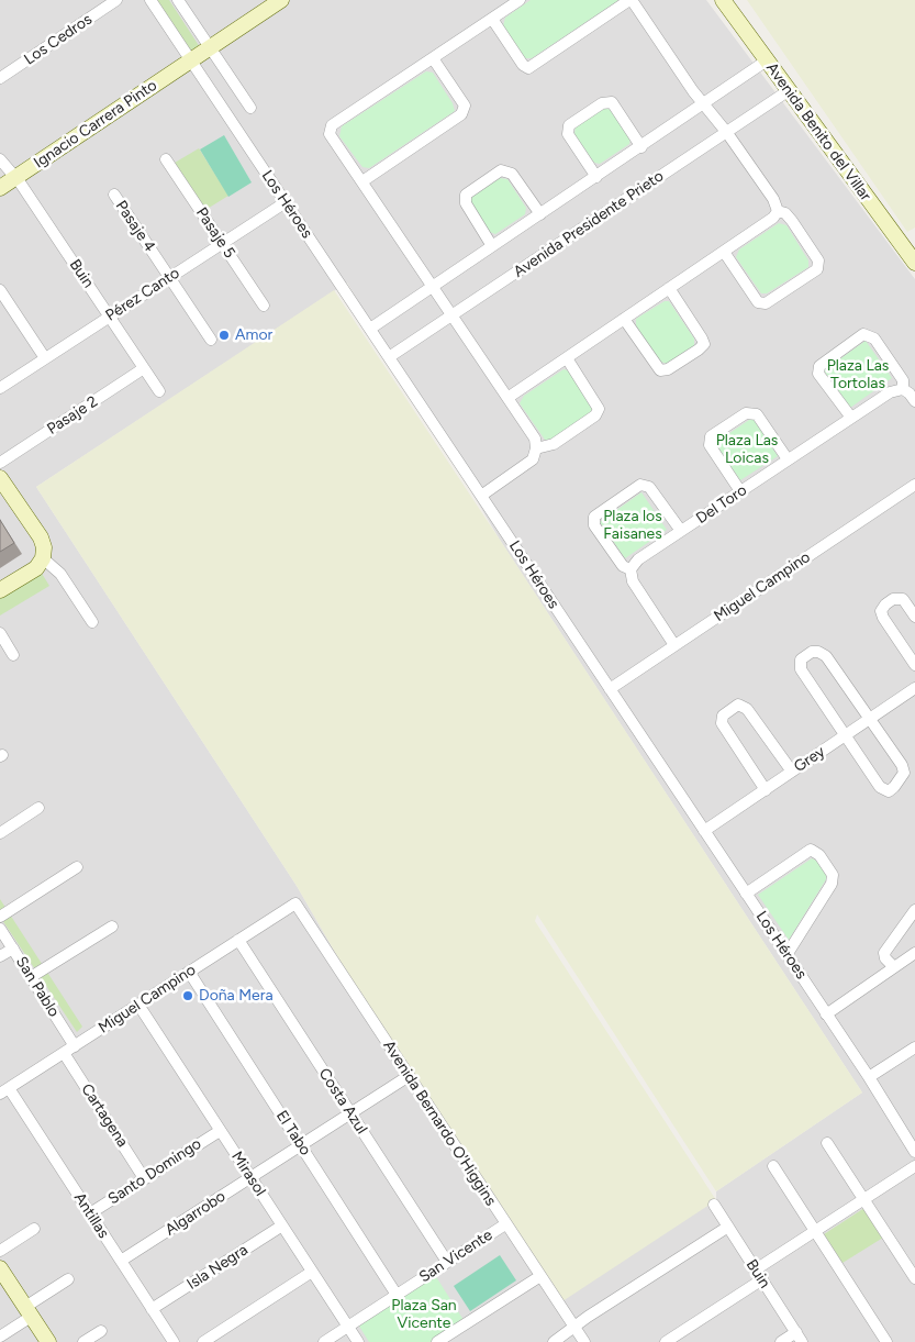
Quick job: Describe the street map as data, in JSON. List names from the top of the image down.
{
  "streets": {
    "street": [
      "Los Cedros",
      "Ignacio Carrera Pinto",
      "Avenida Benito del Villar",
      "Los Héroes",
      "Avenida Presidente Prieto",
      "Pasaje 4",
      "Pasaje 5",
      "Buin",
      "Pérez Canto",
      "Pasaje 2",
      "Del Toro",
      "Miguel Campino",
      "Grey",
      "San Pablo",
      "Costa Azul",
      "Cartagena",
      "Avenida Bernardo O'Higgins",
      "El Tabo",
      "Santo Domingo",
      "Mirasol",
      "Algarrobo",
      "Antillas",
      "San Vicente",
      "Isla Negra"
    ]
  },
  "crossings": [
    ["Ignacio Carrera Pinto", "Los Héroes"],
    ["Ignacio Carrera Pinto", "Buin"],
    ["Avenida Benito del Villar", "Avenida Presidente Prieto"],
    ["Los Héroes", "Avenida Presidente Prieto"],
    ["Los Héroes", "Pérez Canto"],
    ["Los Héroes", "Miguel Campino"],
    ["Los Héroes", "Grey"],
    ["Pasaje 4", "Pérez Canto"],
    ["Pasaje 5", "Pérez Canto"],
    ["Buin", "Pérez Canto"],
    ["Buin", "Pasaje 2"],
    ["Miguel Campino", "San Pablo"],
    ["Miguel Campino", "Costa Azul"],
    ["Miguel Campino", "Cartagena"],
    ["Miguel Campino", "Avenida Bernardo O'Higgins"],
    ["Miguel Campino", "El Tabo"],
    ["Miguel Campino", "Mirasol"],
    ["Miguel Campino", "Antillas"],
    ["Costa Azul", "Algarrobo"],
    ["Costa Azul", "San Vicente"],
    ["Cartagena", "Santo Domingo"],
    ["Avenida Bernardo O'Higgins", "Algarrobo"],
    ["Avenida Bernardo O'Higgins", "San Vicente"],
    ["El Tabo", "Algarrobo"],
    ["El Tabo", "San Vicente"],
    ["Santo Domingo", "Mirasol"],
    ["Santo Domingo", "Antillas"],
    ["Mirasol", "Algarrobo"],
    ["Mirasol", "San Vicente"],
    ["Mirasol", "Isla Negra"],
    ["Algarrobo", "Antillas"],
    ["Antillas", "Isla Negra"]
  ],
  "parks": [
    "Plaza Las Tortolas",
    "Plaza Las Loicas",
    "Plaza los Faisanes",
    "Plaza San Vicente"
  ],
  "places": ["Amor", "Doña Mera"]
}
